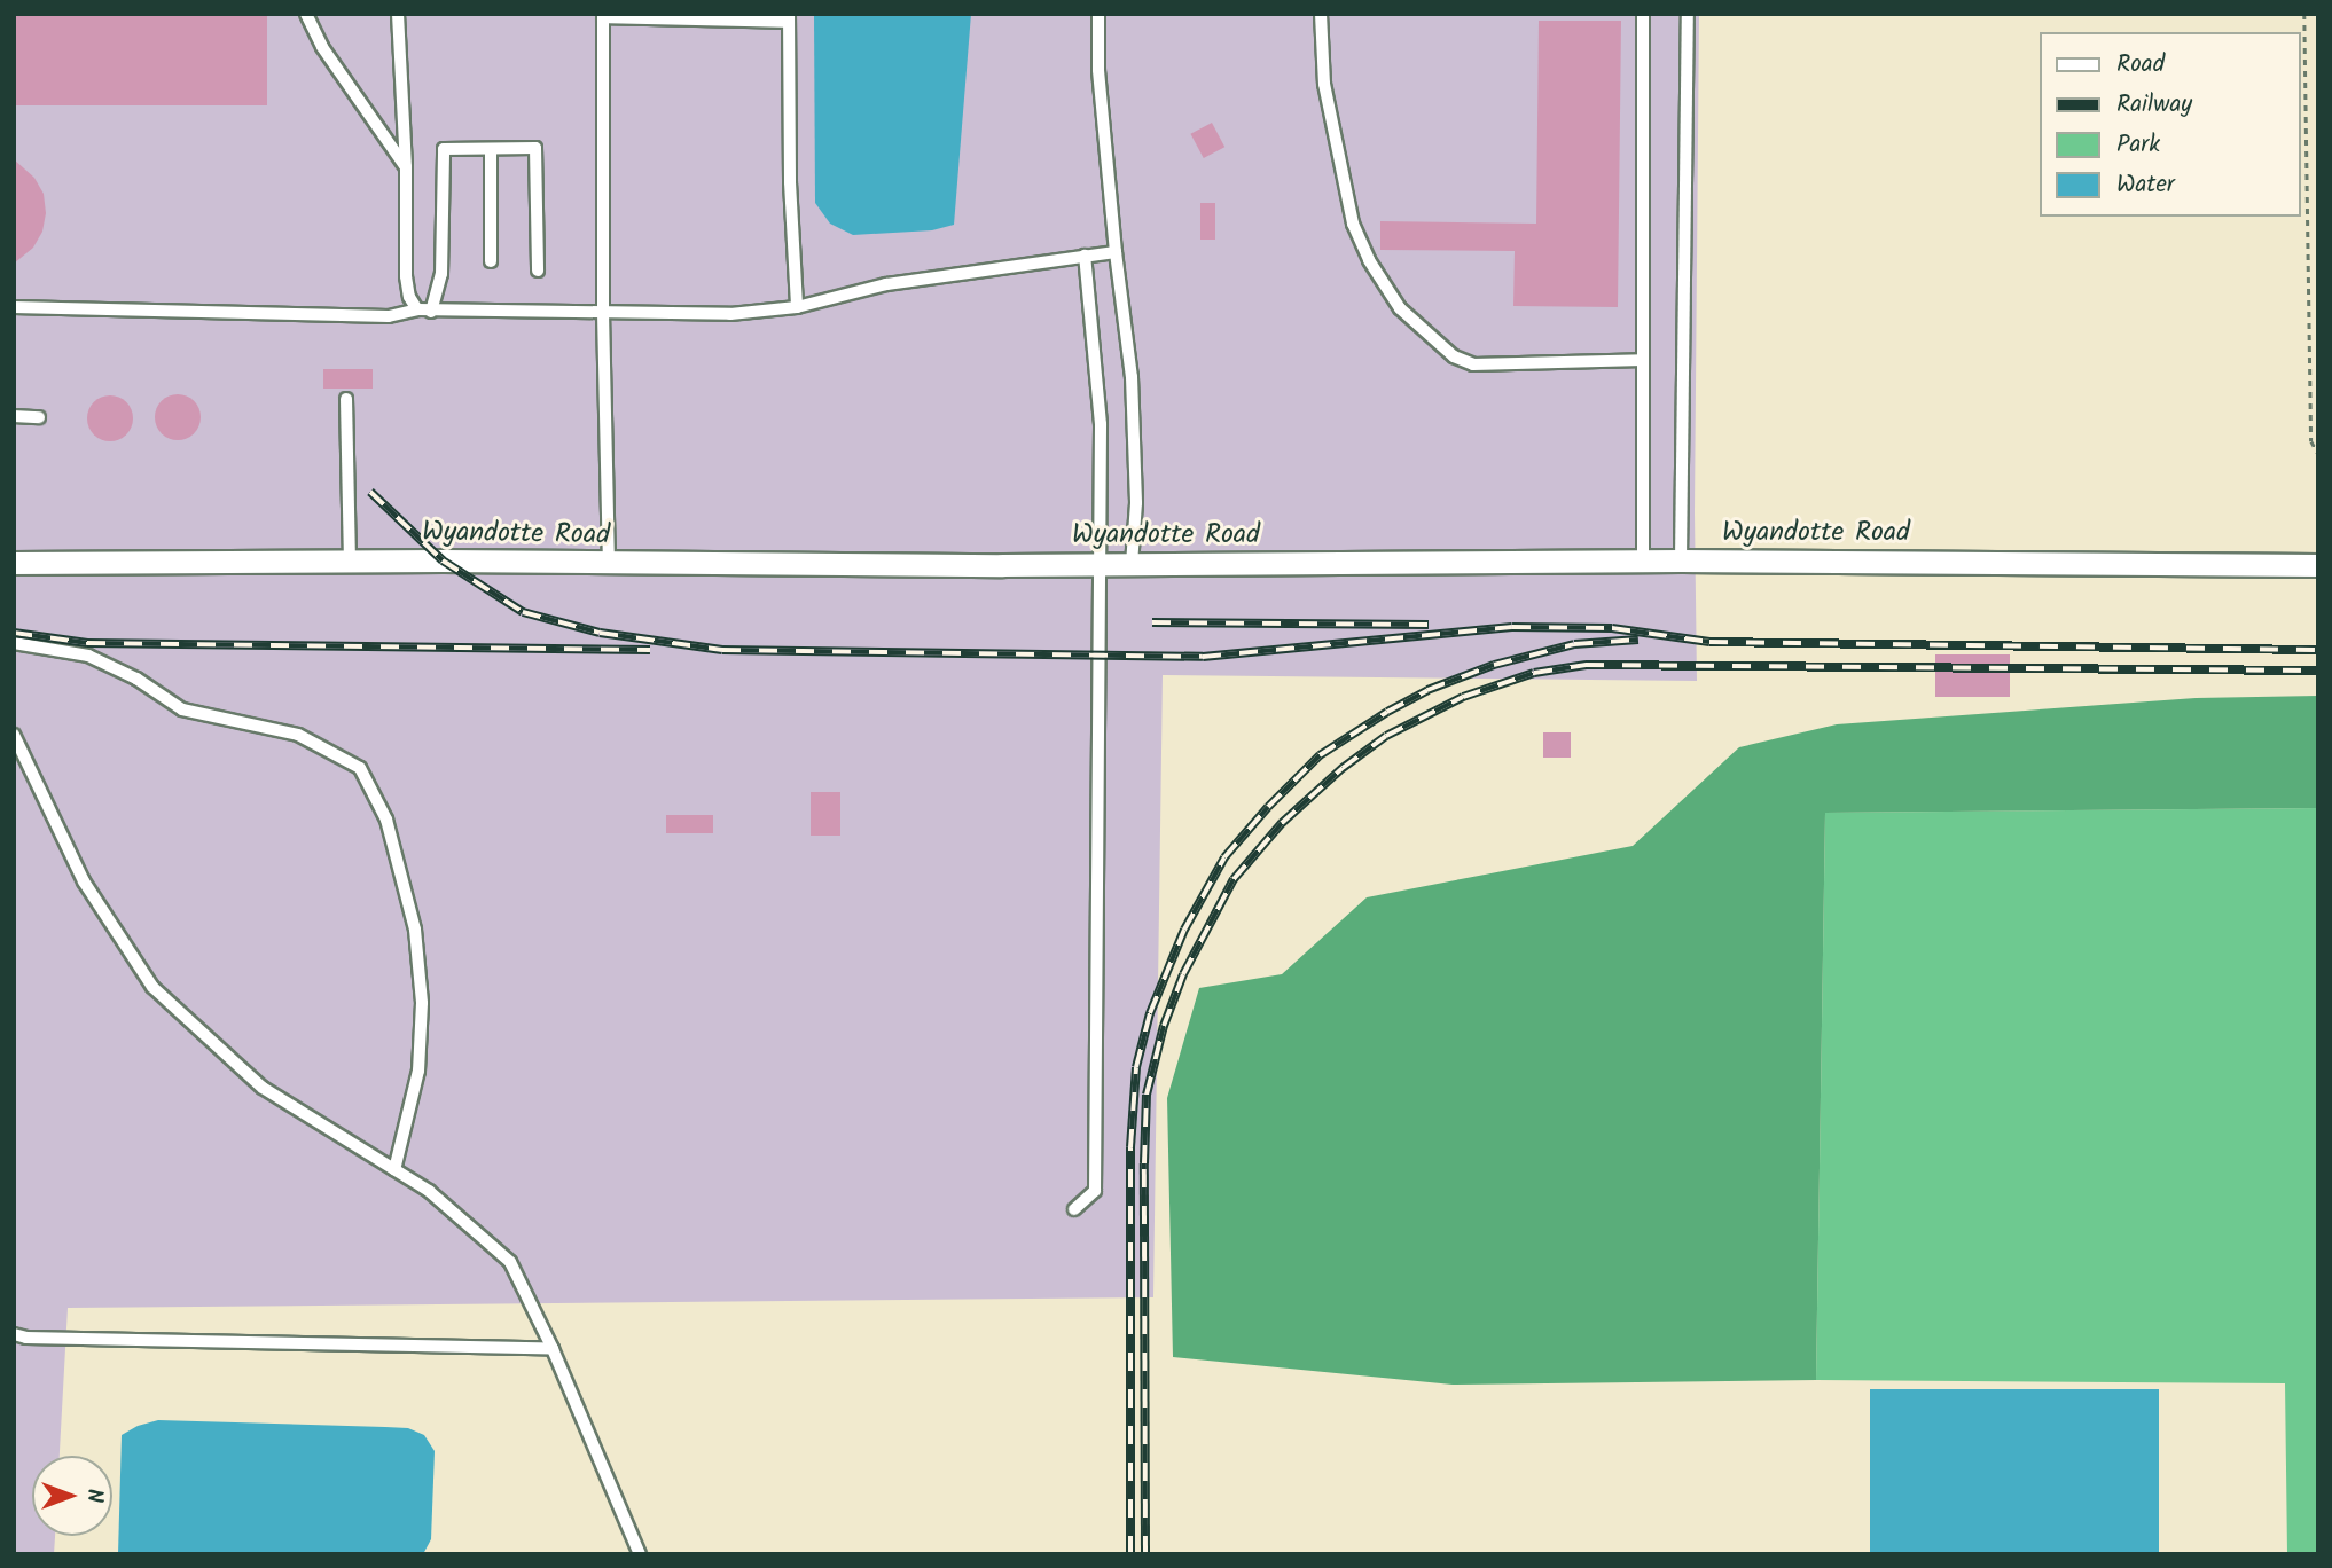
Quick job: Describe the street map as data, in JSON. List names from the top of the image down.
{
  "streets": {
    "street": ["Wyandotte Road"]
  },
  "legend": [
    "Road",
    "Railway",
    "Park",
    "Water"
  ],
  "north": "right"
}
